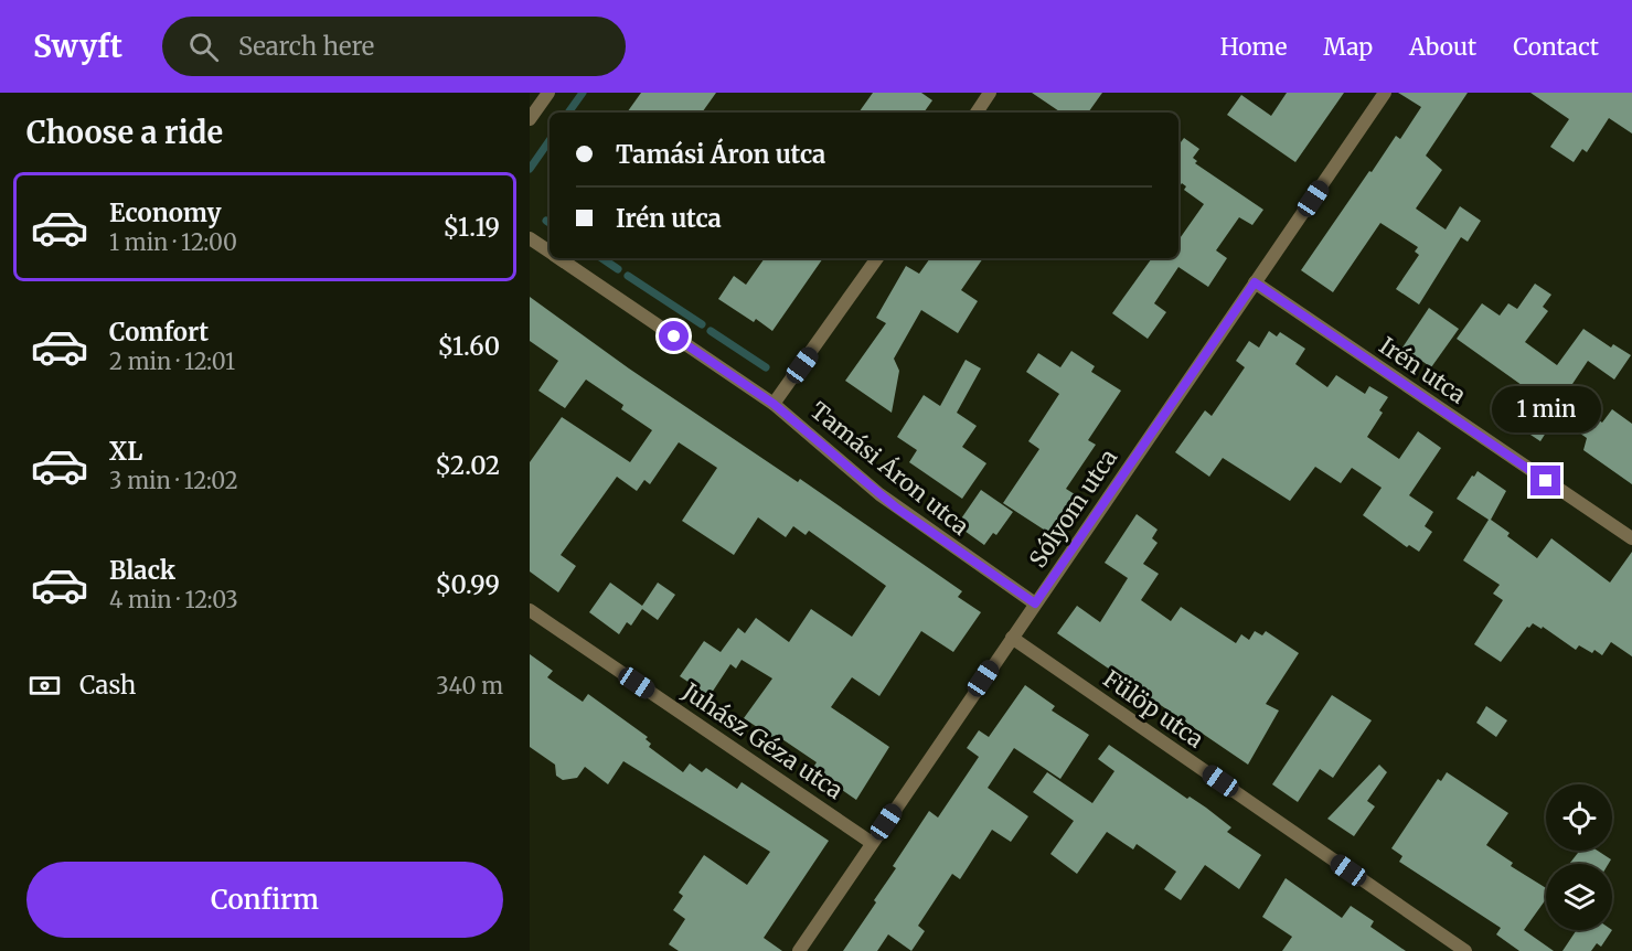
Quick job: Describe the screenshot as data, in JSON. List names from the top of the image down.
{
  "streets": {
    "street": [
      "Irén utca",
      "Tamási Áron utca",
      "Sólyom utca",
      "Fülöp utca",
      "Juhász Géza utca"
    ]
  },
  "crossings": [
    ["Irén utca", "Sólyom utca"],
    ["Tamási Áron utca", "Sólyom utca"],
    ["Sólyom utca", "Fülöp utca"],
    ["Sólyom utca", "Juhász Géza utca"]
  ],
  "page": {
    "header": "Swyft",
    "search": "Search here",
    "nav": [
      "Home",
      "Map",
      "About",
      "Contact"
    ],
    "heading": "Choose a ride",
    "banner": ["Tamási Áron utca", "Irén utca"],
    "list": [
      {
        "name": "Economy",
        "note": "1 min · 12:00",
        "value": "$1.19"
      },
      {
        "name": "Comfort",
        "note": "2 min · 12:01",
        "value": "$1.60"
      },
      {
        "name": "XL",
        "note": "3 min · 12:02",
        "value": "$2.02"
      },
      {
        "name": "Black",
        "note": "4 min · 12:03",
        "value": "$0.99"
      }
    ],
    "bubble": "1 min",
    "pay": ["Cash", "340 m"],
    "buttons": "Confirm"
  }
}
